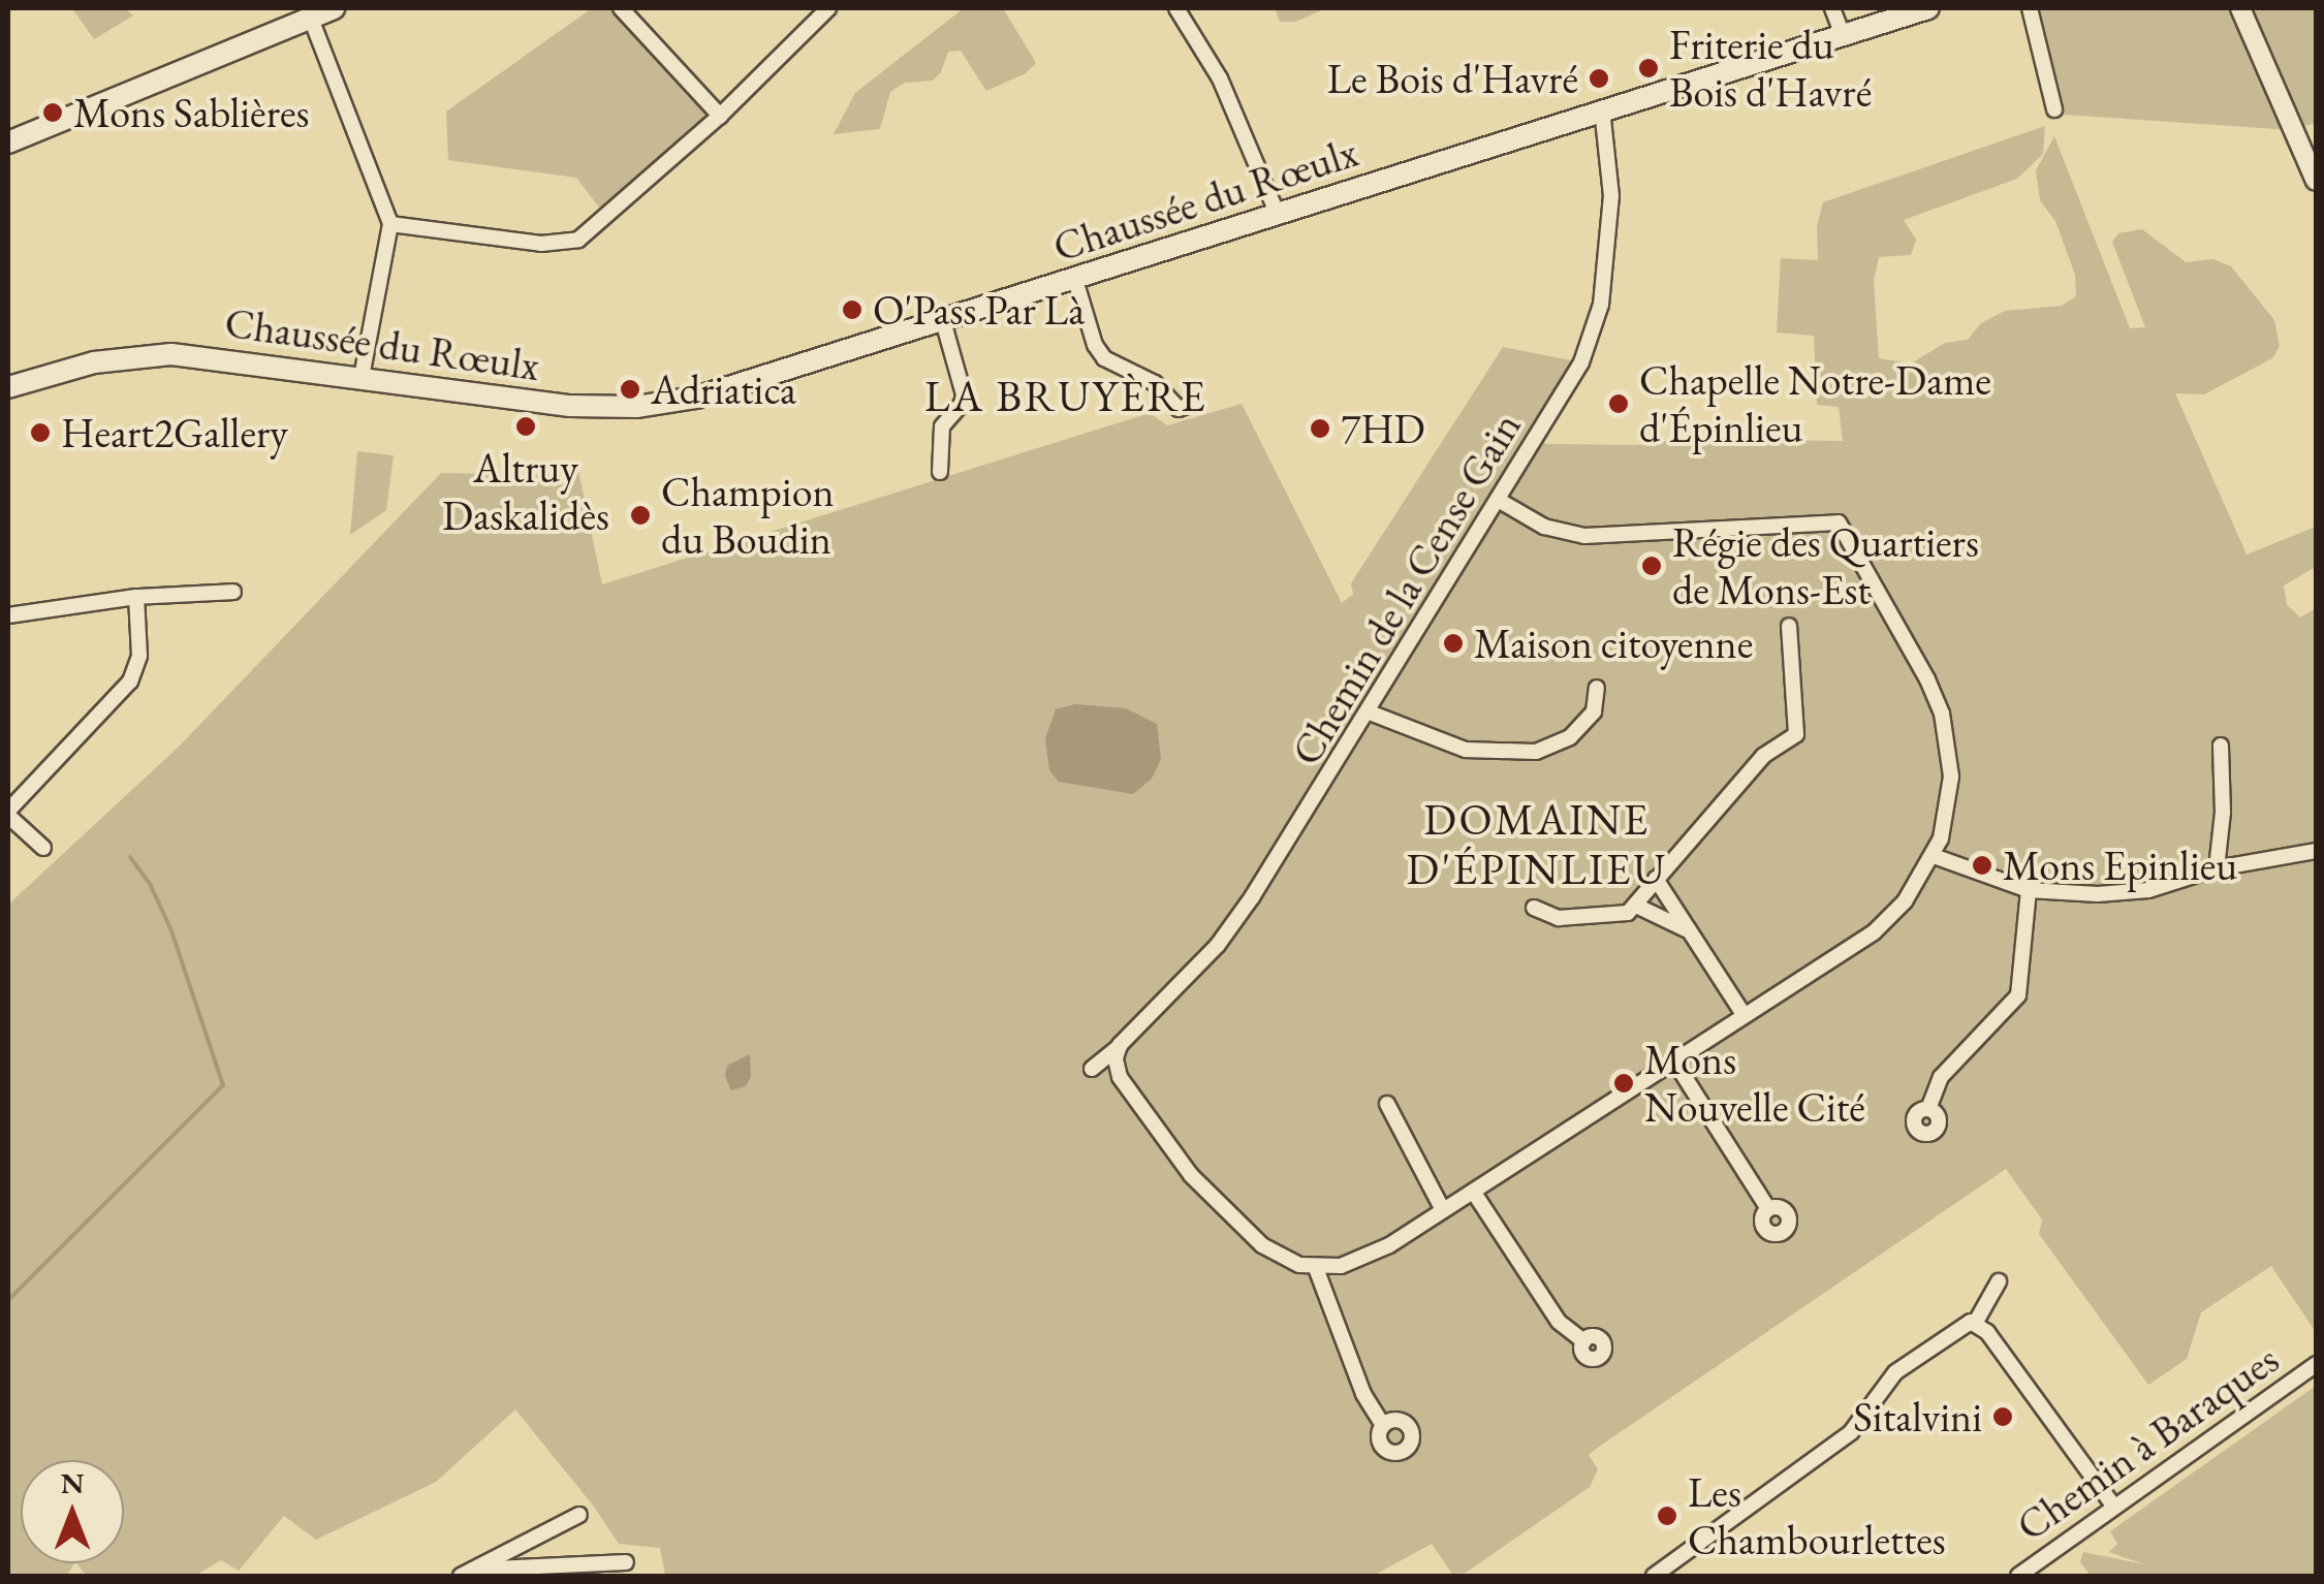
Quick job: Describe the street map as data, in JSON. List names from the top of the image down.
{
  "streets": {
    "main road": ["Chaussée du Rœulx"],
    "street": ["Chemin de la Cense Gain", "Chemin à Baraques"]
  },
  "crossings": [
    ["Chaussée du Rœulx", "Chemin de la Cense Gain"]
  ],
  "districts": ["LA BRUYÈRE", "DOMAINE D'ÉPINLIEU"],
  "places": [
    "Friterie du Bois d'Havré",
    "Le Bois d'Havré",
    "Mons Sablières",
    "O'Pass Par Là",
    "Adriatica",
    "Chapelle Notre-Dame d'Épinlieu",
    "Altruy Daskalidès",
    "7HD",
    "Heart2Gallery",
    "Champion du Boudin",
    "Régie des Quartiers de Mons-Est",
    "Maison citoyenne",
    "Mons Epinlieu",
    "Mons Nouvelle Cité",
    "Sitalvini",
    "Les Chambourlettes"
  ],
  "north": "top"
}
